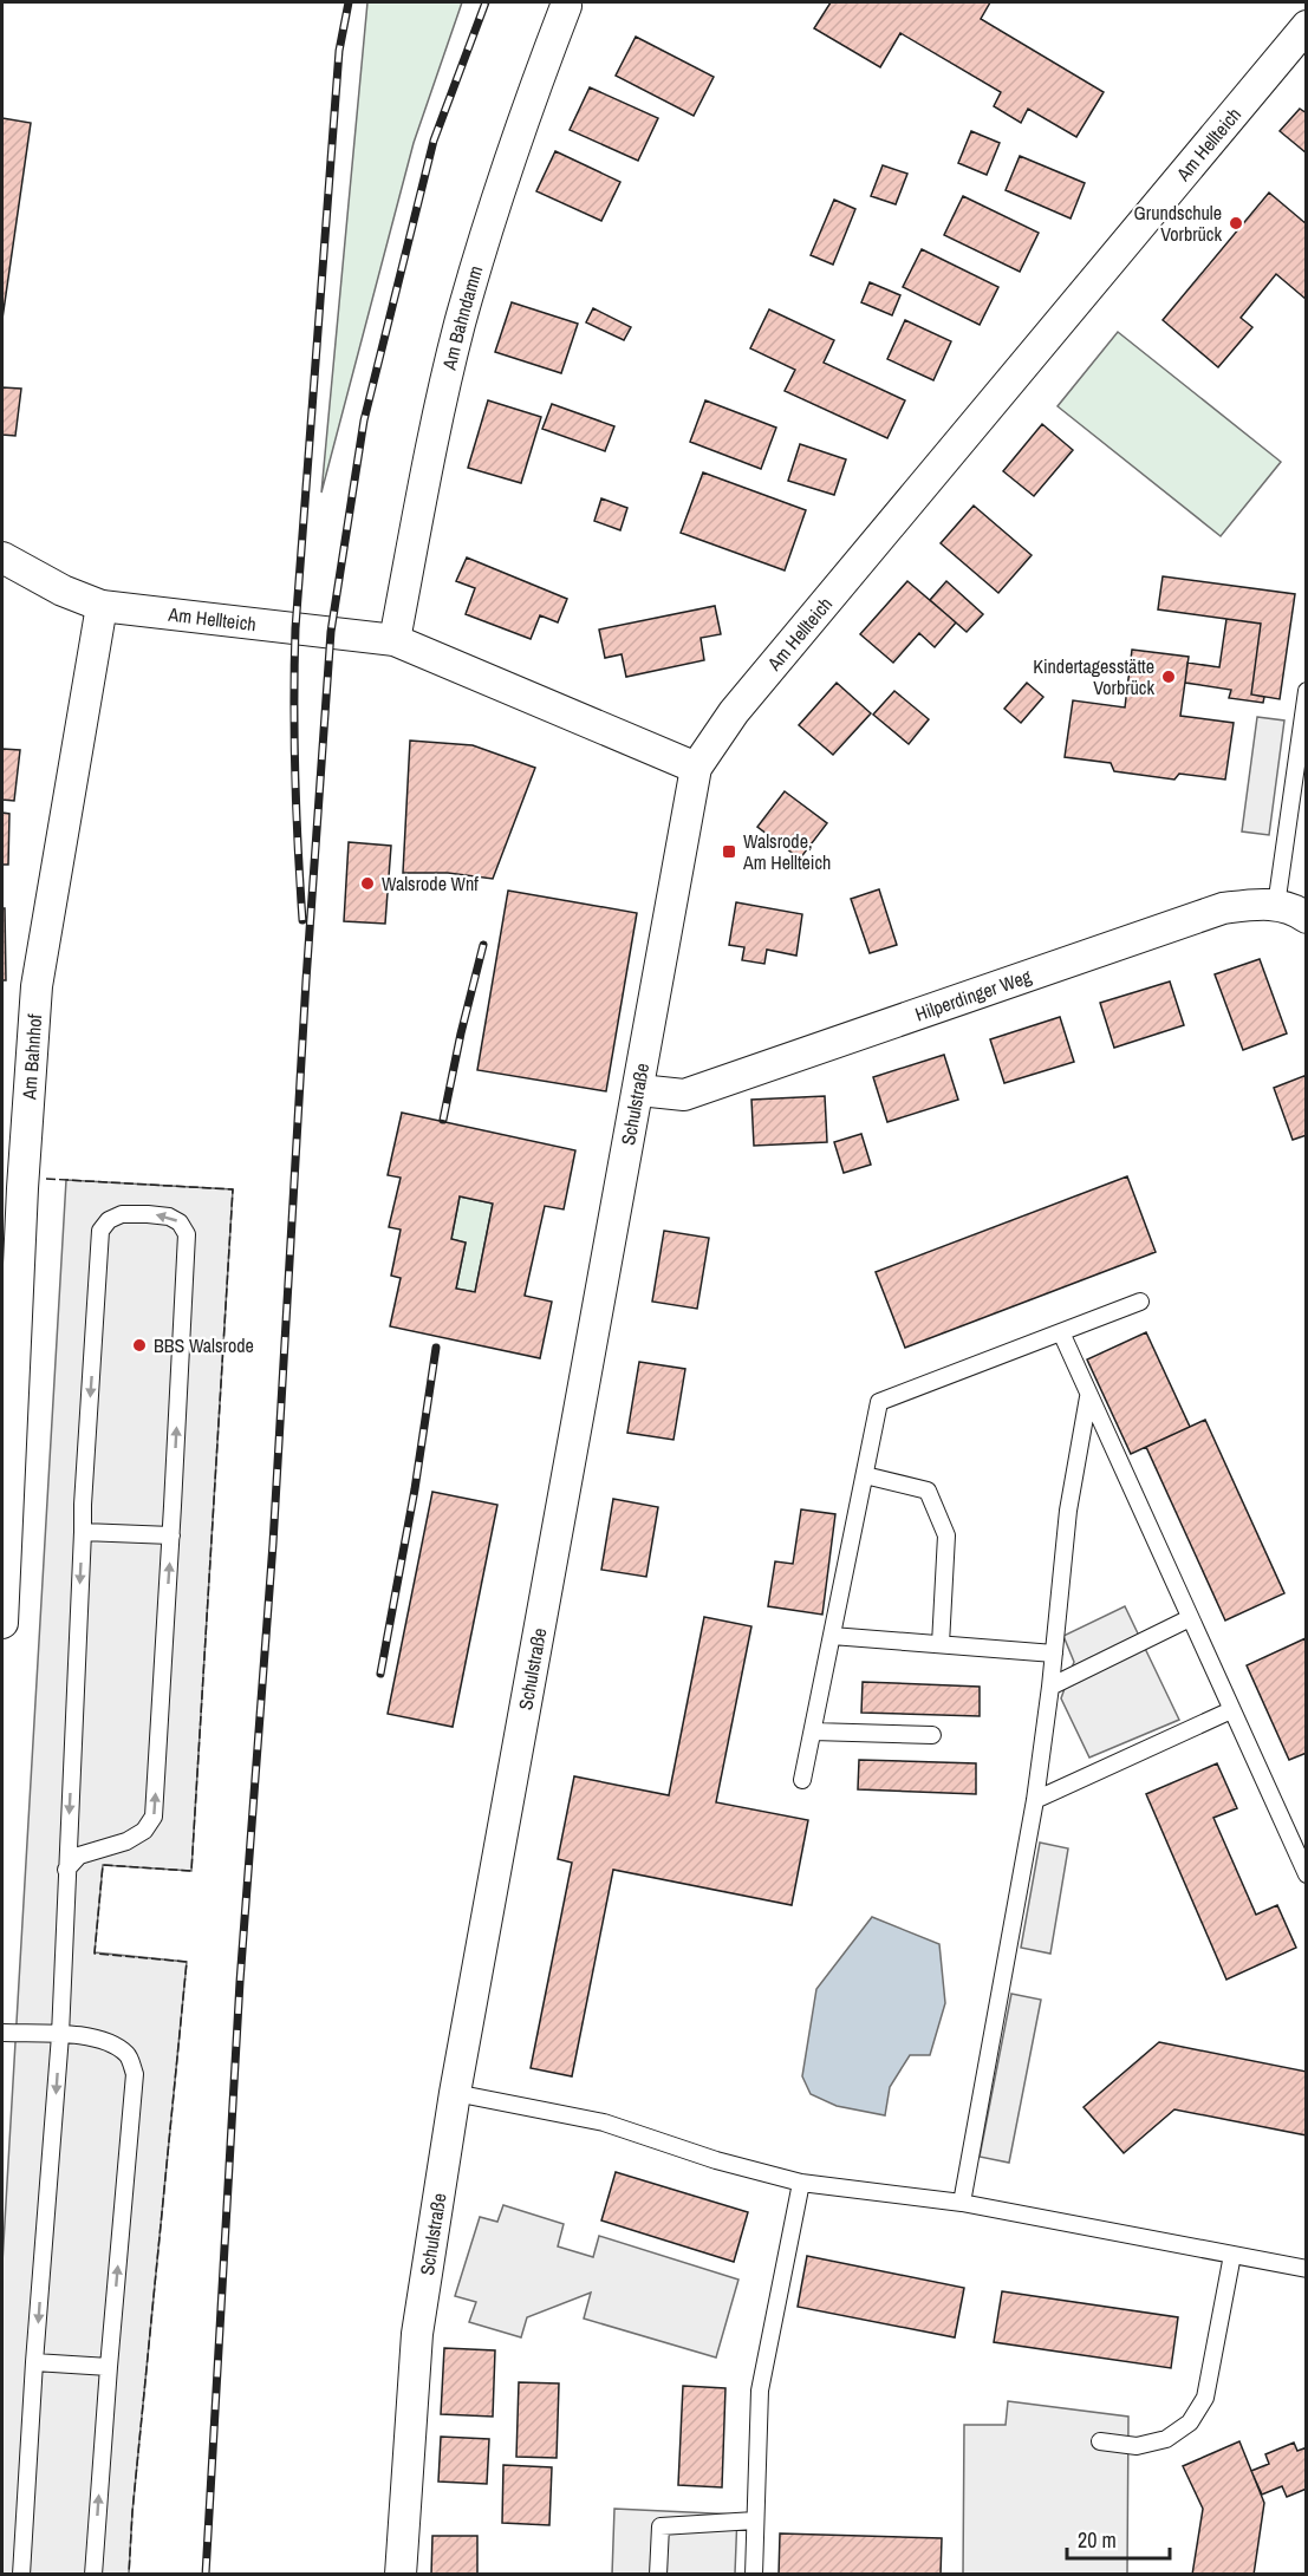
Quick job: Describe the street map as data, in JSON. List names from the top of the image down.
{
  "streets": {
    "street": [
      "Am Hellteich",
      "Am Bahndamm",
      "Hilperdinger Weg",
      "Am Bahnhof",
      "Schulstraße"
    ]
  },
  "crossings": [
    ["Am Hellteich", "Am Bahndamm"],
    ["Am Hellteich", "Am Bahnhof"],
    ["Am Hellteich", "Schulstraße"],
    ["Hilperdinger Weg", "Schulstraße"]
  ],
  "places": {
    "other": [
      "Grundschule Vorbrück",
      "Kindertagesstätte Vorbrück",
      "Walsrode Wnf",
      "BBS Walsrode"
    ],
    "transit": ["Walsrode, Am Hellteich"]
  },
  "scale_bar": "20 m"
}
